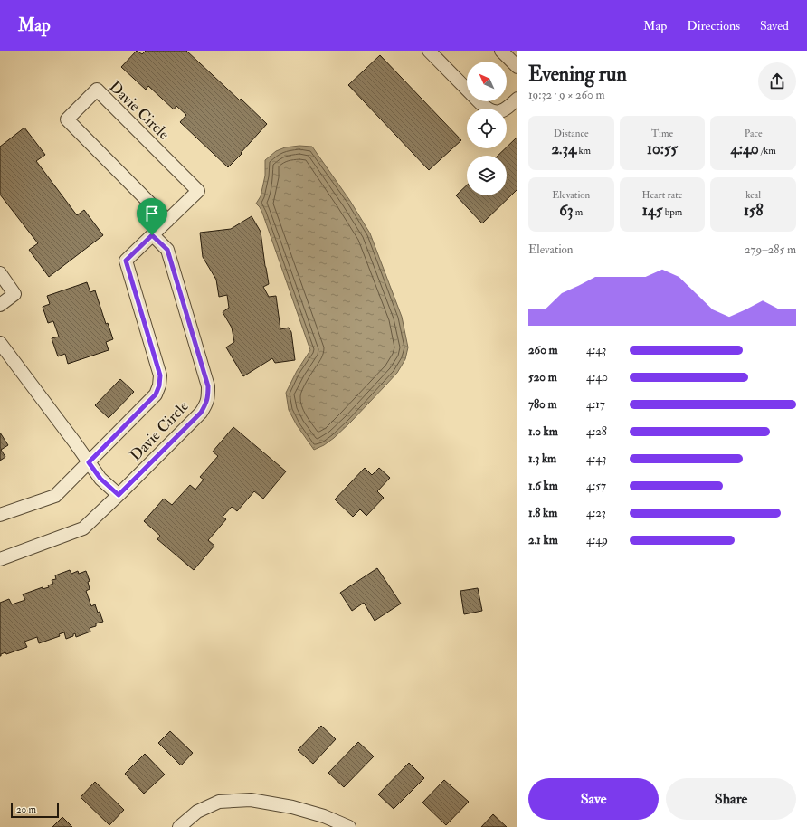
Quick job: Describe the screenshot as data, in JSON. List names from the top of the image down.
{
  "streets": {
    "street": ["Davie Circle"]
  },
  "scale_bar": "20 m",
  "north": "top left",
  "page": {
    "header": "Map",
    "nav": ["Map", "Directions", "Saved"],
    "heading": ["Evening run", "19:32 · 9 × 260 m"],
    "stats": [
      ["Distance", "2.34 km"],
      ["Time", "10:55"],
      ["Pace", "4:40 /km"],
      ["Elevation", "63 m"],
      ["Heart rate", "145 bpm"],
      ["kcal", "158"]
    ],
    "chart": ["Elevation", "279–285 m"],
    "list": [
      {
        "name": "260 m",
        "note": "4:43"
      },
      {
        "name": "520 m",
        "note": "4:40"
      },
      {
        "name": "780 m",
        "note": "4:17"
      },
      {
        "name": "1.0 km",
        "note": "4:28"
      },
      {
        "name": "1.3 km",
        "note": "4:43"
      },
      {
        "name": "1.6 km",
        "note": "4:57"
      },
      {
        "name": "1.8 km",
        "note": "4:23"
      },
      {
        "name": "2.1 km",
        "note": "4:49"
      }
    ],
    "buttons": ["Save", "Share"],
    "scale": "20 m"
  }
}
